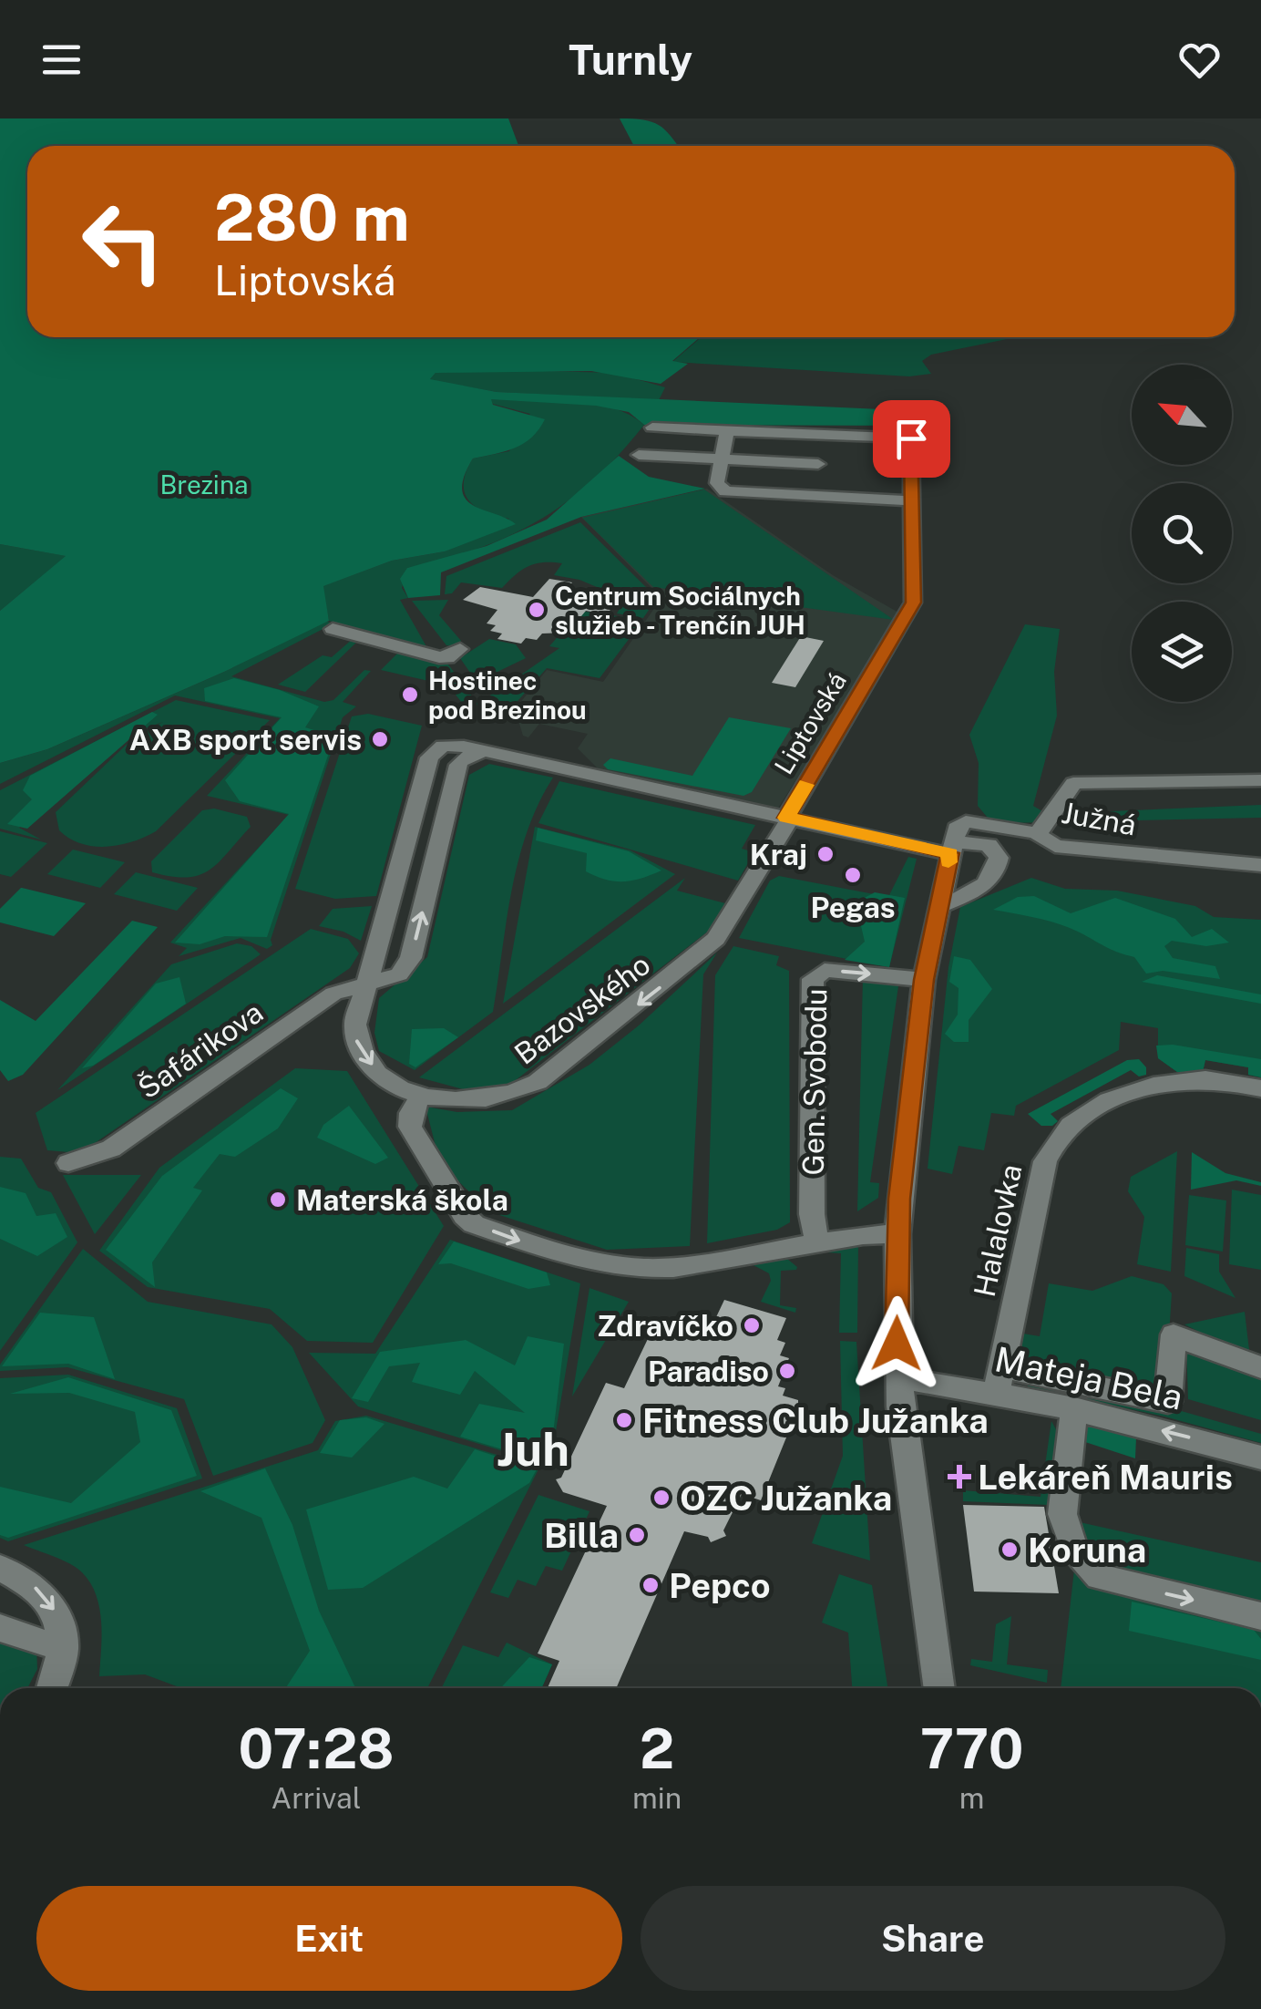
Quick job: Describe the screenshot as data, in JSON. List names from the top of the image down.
{
  "streets": {
    "street": [
      "Liptovská",
      "Južná",
      "Bazovského",
      "Šafárikova",
      "Gen. Svobodu",
      "Halalovka",
      "Mateja Bela"
    ]
  },
  "crossings": [
    ["Liptovská", "Južná"],
    ["Liptovská", "Bazovského"],
    ["Liptovská", "Šafárikova"],
    ["Bazovského", "Šafárikova"],
    ["Halalovka", "Mateja Bela"]
  ],
  "one_way": ["Mateja Bela"],
  "districts": ["Juh"],
  "parks": ["Brezina"],
  "places": {
    "other": [
      "Centrum Sociálnych služieb - Trenčín JUH",
      "Hostinec pod Brezinou",
      "AXB sport servis",
      "Kraj",
      "Pegas",
      "Materská škola",
      "Zdravíčko",
      "Paradiso",
      "Fitness Club Južanka",
      "OZC Južanka",
      "Billa",
      "Koruna",
      "Pepco"
    ],
    "health": ["Lekáreň Mauris"]
  },
  "north": "top left",
  "page": {
    "header": "Turnly",
    "turn": ["280 m", "Liptovská"],
    "eta": [
      "07:28",
      "Arrival",
      "2",
      "min",
      "770",
      "m"
    ],
    "buttons": ["Exit", "Share"]
  }
}
